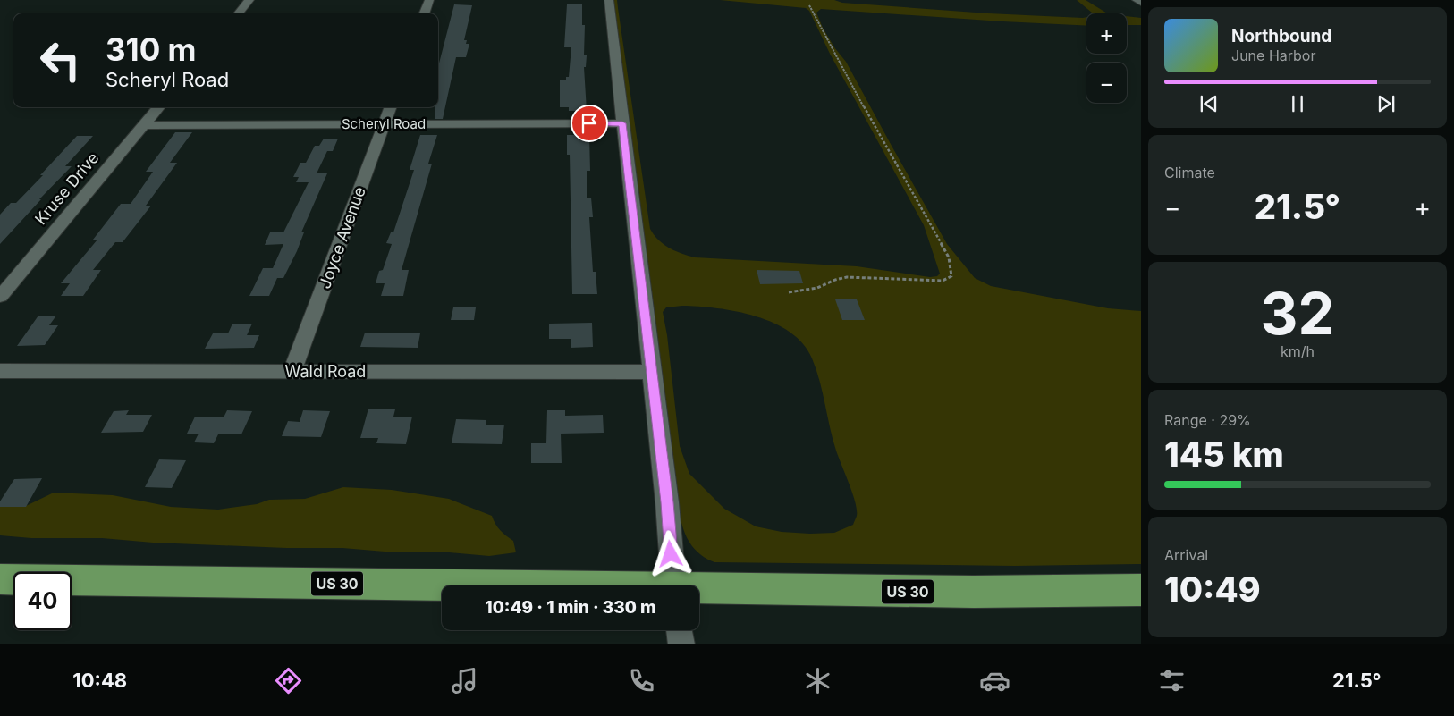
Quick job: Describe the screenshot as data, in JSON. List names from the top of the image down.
{
  "streets": {
    "highway": ["US 30"],
    "street": [
      "Scheryl Road",
      "Kruse Drive",
      "Joyce Avenue",
      "Wald Road"
    ]
  },
  "crossings": [
    ["Scheryl Road", "Kruse Drive"],
    ["Scheryl Road", "Joyce Avenue"],
    ["Joyce Avenue", "Wald Road"]
  ],
  "page": {
    "map_buttons": ["+", "−"],
    "turn": ["310 m", "Scheryl Road"],
    "song": ["Northbound", "June Harbor"],
    "tile": [
      "Climate",
      ["32", "km/h"],
      ["Range · 29%", "145 km"],
      ["Arrival", "10:49"]
    ],
    "heat": ["−", "21.5°", "+"],
    "limit": "40",
    "trip": "10:49 · 1 min · 330 m",
    "tabs": ["10:48", "21.5°"]
  }
}
